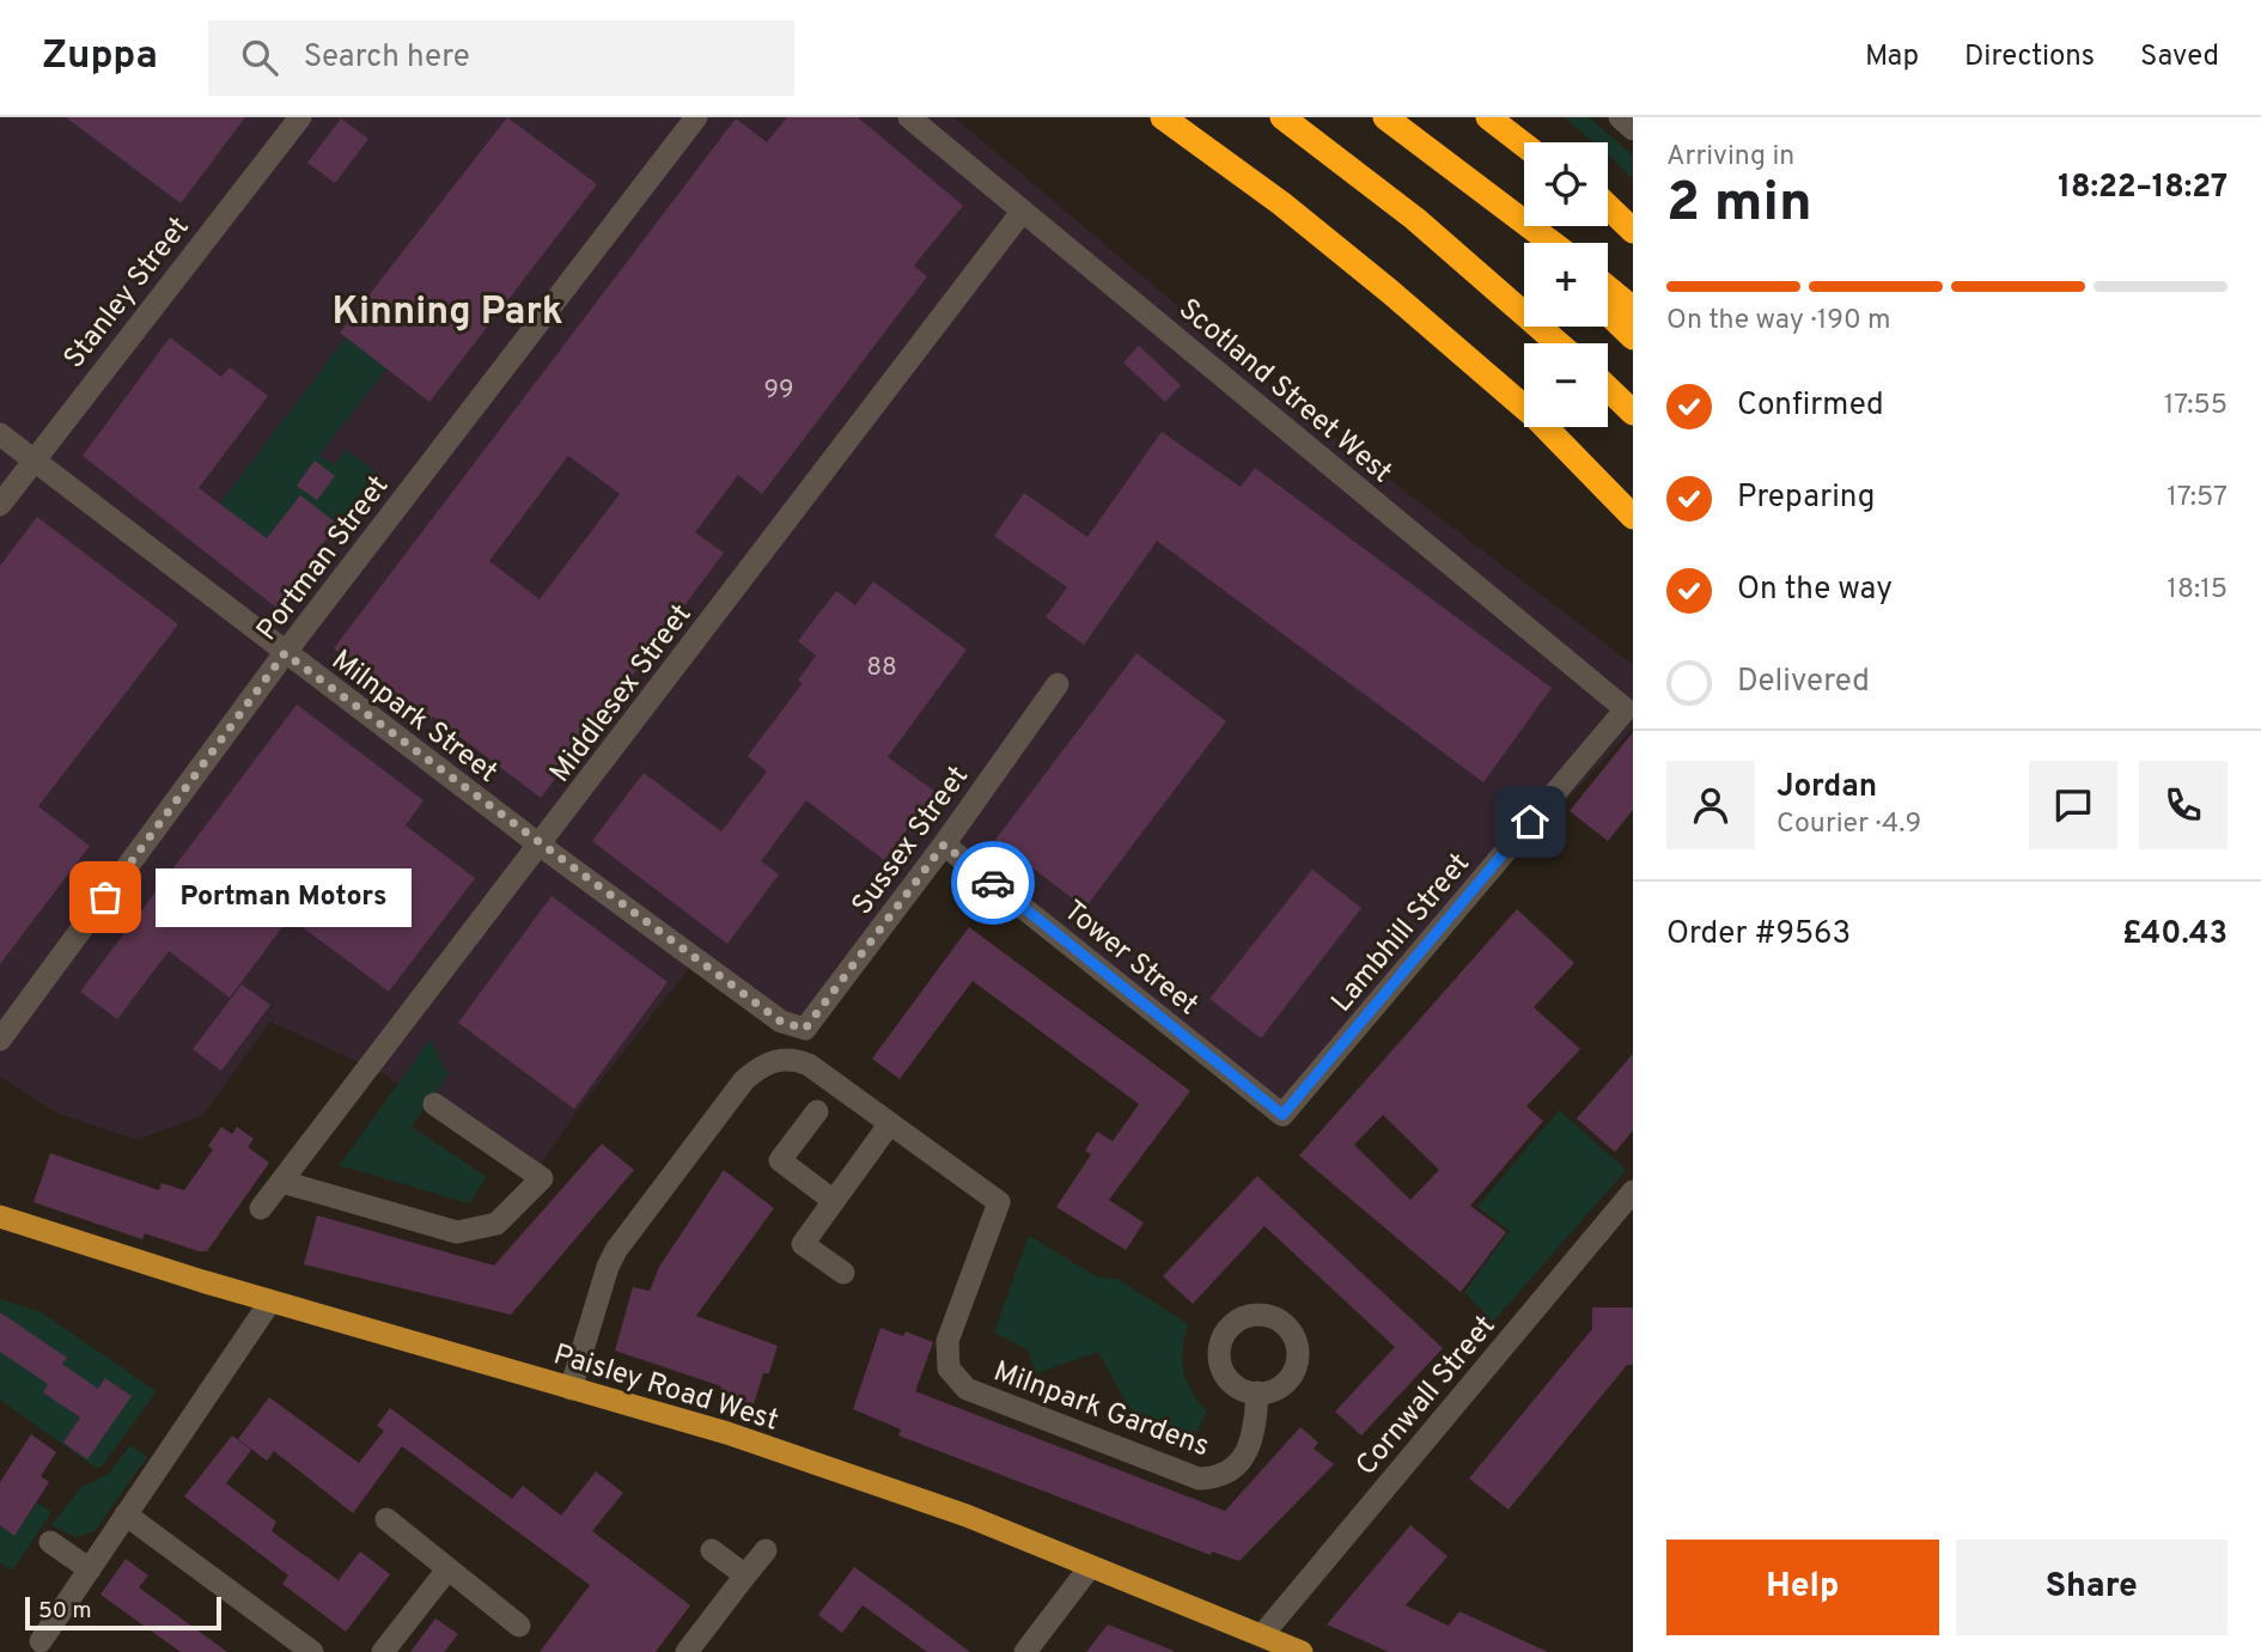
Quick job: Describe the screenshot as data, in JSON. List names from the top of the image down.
{
  "streets": {
    "main road": ["Paisley Road West"],
    "street": [
      "Stanley Street",
      "Scotland Street West",
      "Portman Street",
      "Middlesex Street",
      "Milnpark Street",
      "Sussex Street",
      "Lambhill Street",
      "Tower Street",
      "Cornwall Street",
      "Milnpark Gardens"
    ]
  },
  "crossings": [
    ["Stanley Street", "Milnpark Street"],
    ["Scotland Street West", "Middlesex Street"],
    ["Scotland Street West", "Lambhill Street"],
    ["Portman Street", "Milnpark Street"],
    ["Middlesex Street", "Milnpark Street"],
    ["Milnpark Street", "Sussex Street"],
    ["Sussex Street", "Tower Street"],
    ["Lambhill Street", "Tower Street"],
    ["Paisley Road West", "Cornwall Street"],
    ["Paisley Road West", "Milnpark Gardens"]
  ],
  "districts": ["Kinning Park"],
  "places": ["Portman Motors"],
  "house_numbers": ["99", "88"],
  "scale_bar": "50 m",
  "page": {
    "header": "Zuppa",
    "search": "Search here",
    "nav": ["Map", "Directions", "Saved"],
    "heading": ["2 min", "Arriving in", "18:22–18:27"],
    "panel": [
      "Jordan",
      "Courier · 4.9",
      "Order #9563",
      "£40.43"
    ],
    "map_buttons": ["+", "−"],
    "bar": "On the way · 190 m",
    "list": [
      ["Confirmed", "17:55"],
      ["Preparing", "17:57"],
      ["On the way", "18:15"],
      "Delivered"
    ],
    "bubble": "Portman Motors",
    "buttons": ["Help", "Share"],
    "scale": "50 m"
  }
}
